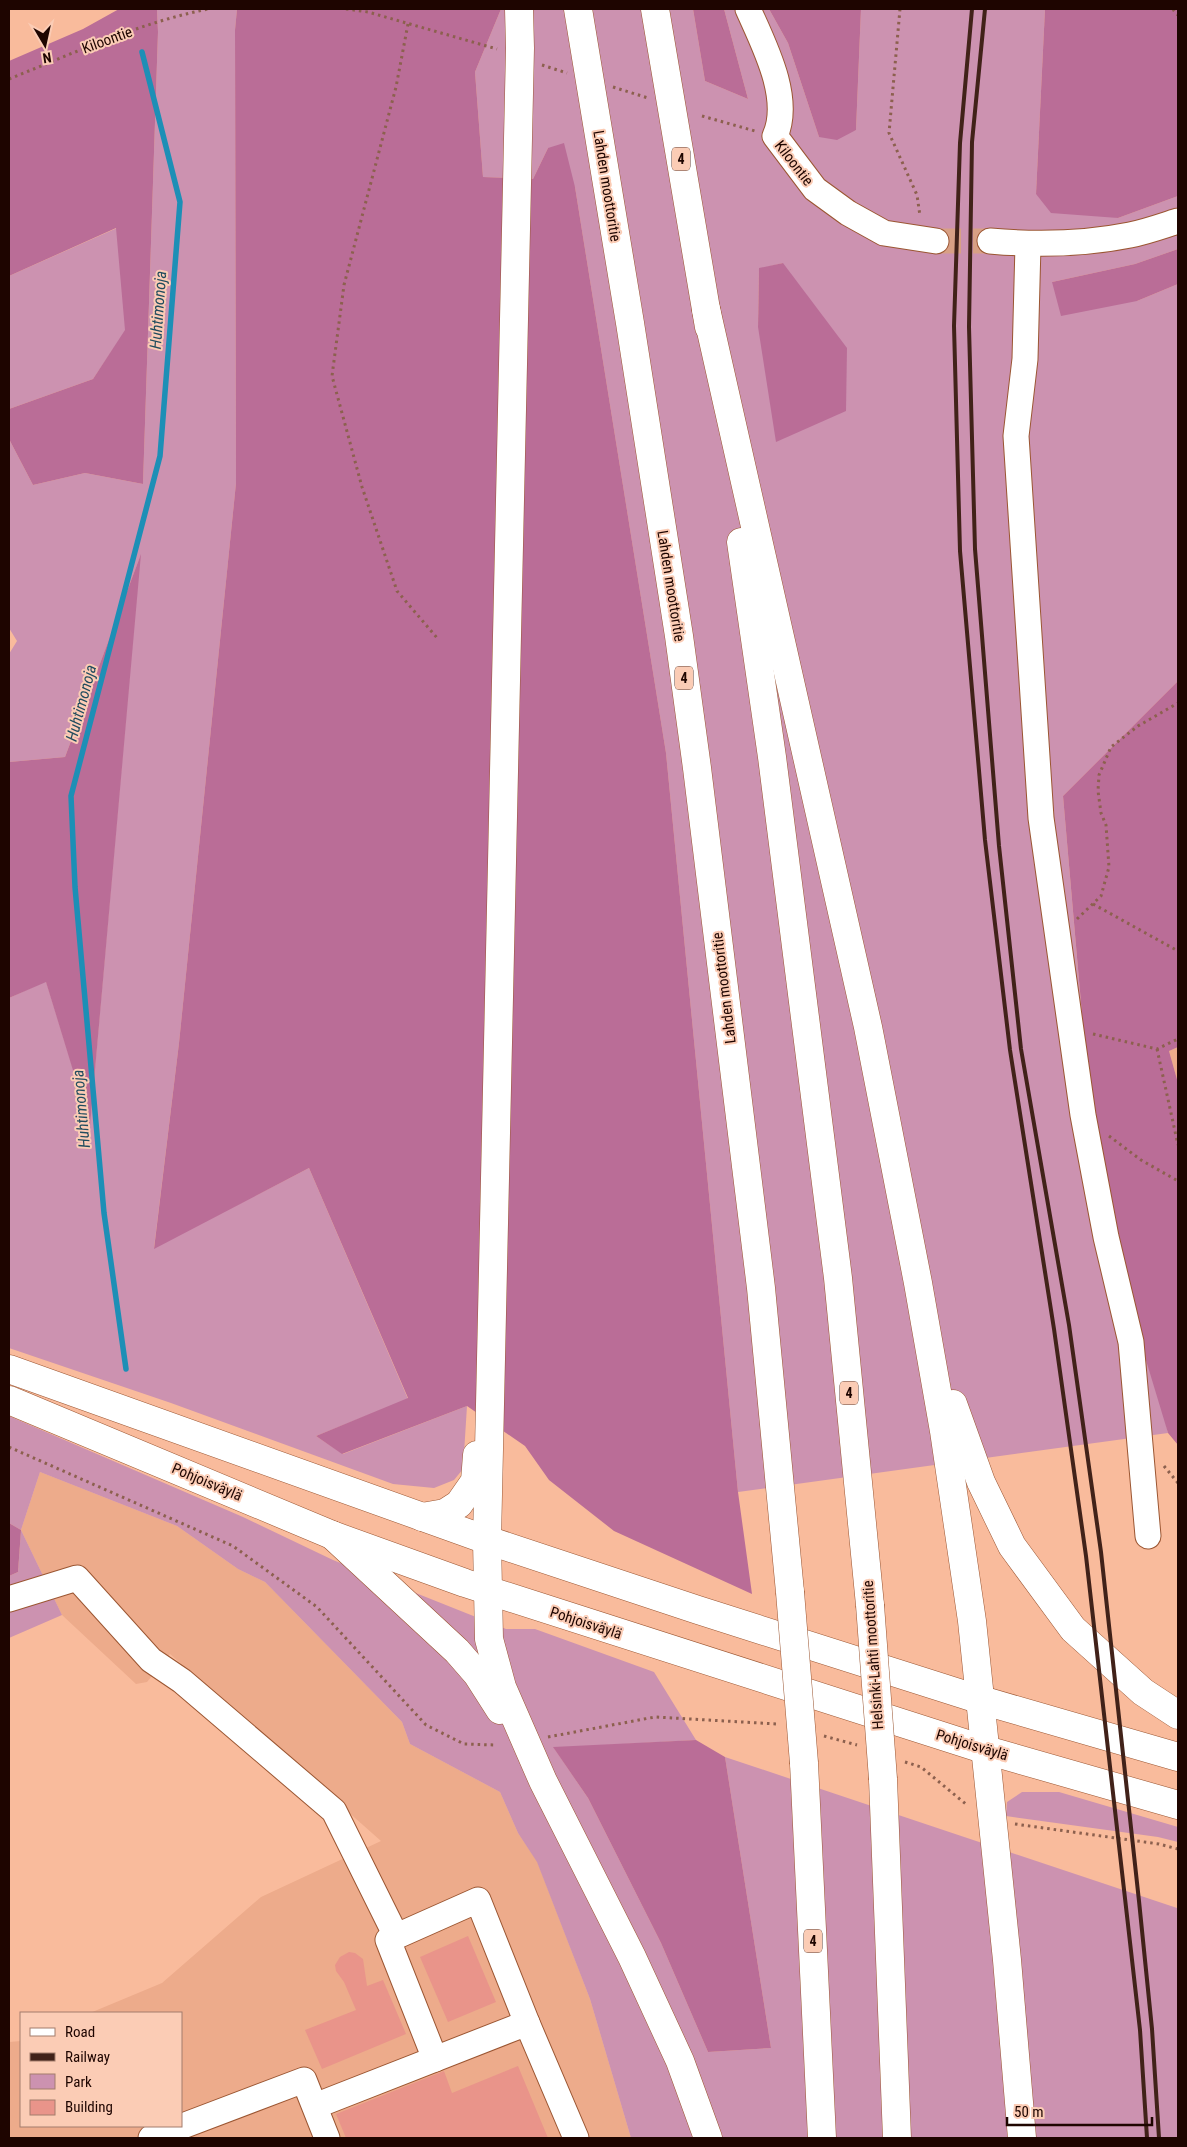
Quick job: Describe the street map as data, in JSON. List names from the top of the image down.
{
  "streets": {
    "main road": [
      "4",
      "Lahden moottoritie",
      "Pohjoisväylä",
      "Helsinki-Lahti moottoritie"
    ],
    "street": ["Kiloontie"]
  },
  "crossings": [
    ["4", "Helsinki-Lahti moottoritie"]
  ],
  "water": ["Huhtimonoja"],
  "legend": [
    "Road",
    "Railway",
    "Park",
    "Building"
  ],
  "scale_bar": "50 m",
  "north": "bottom"
}
